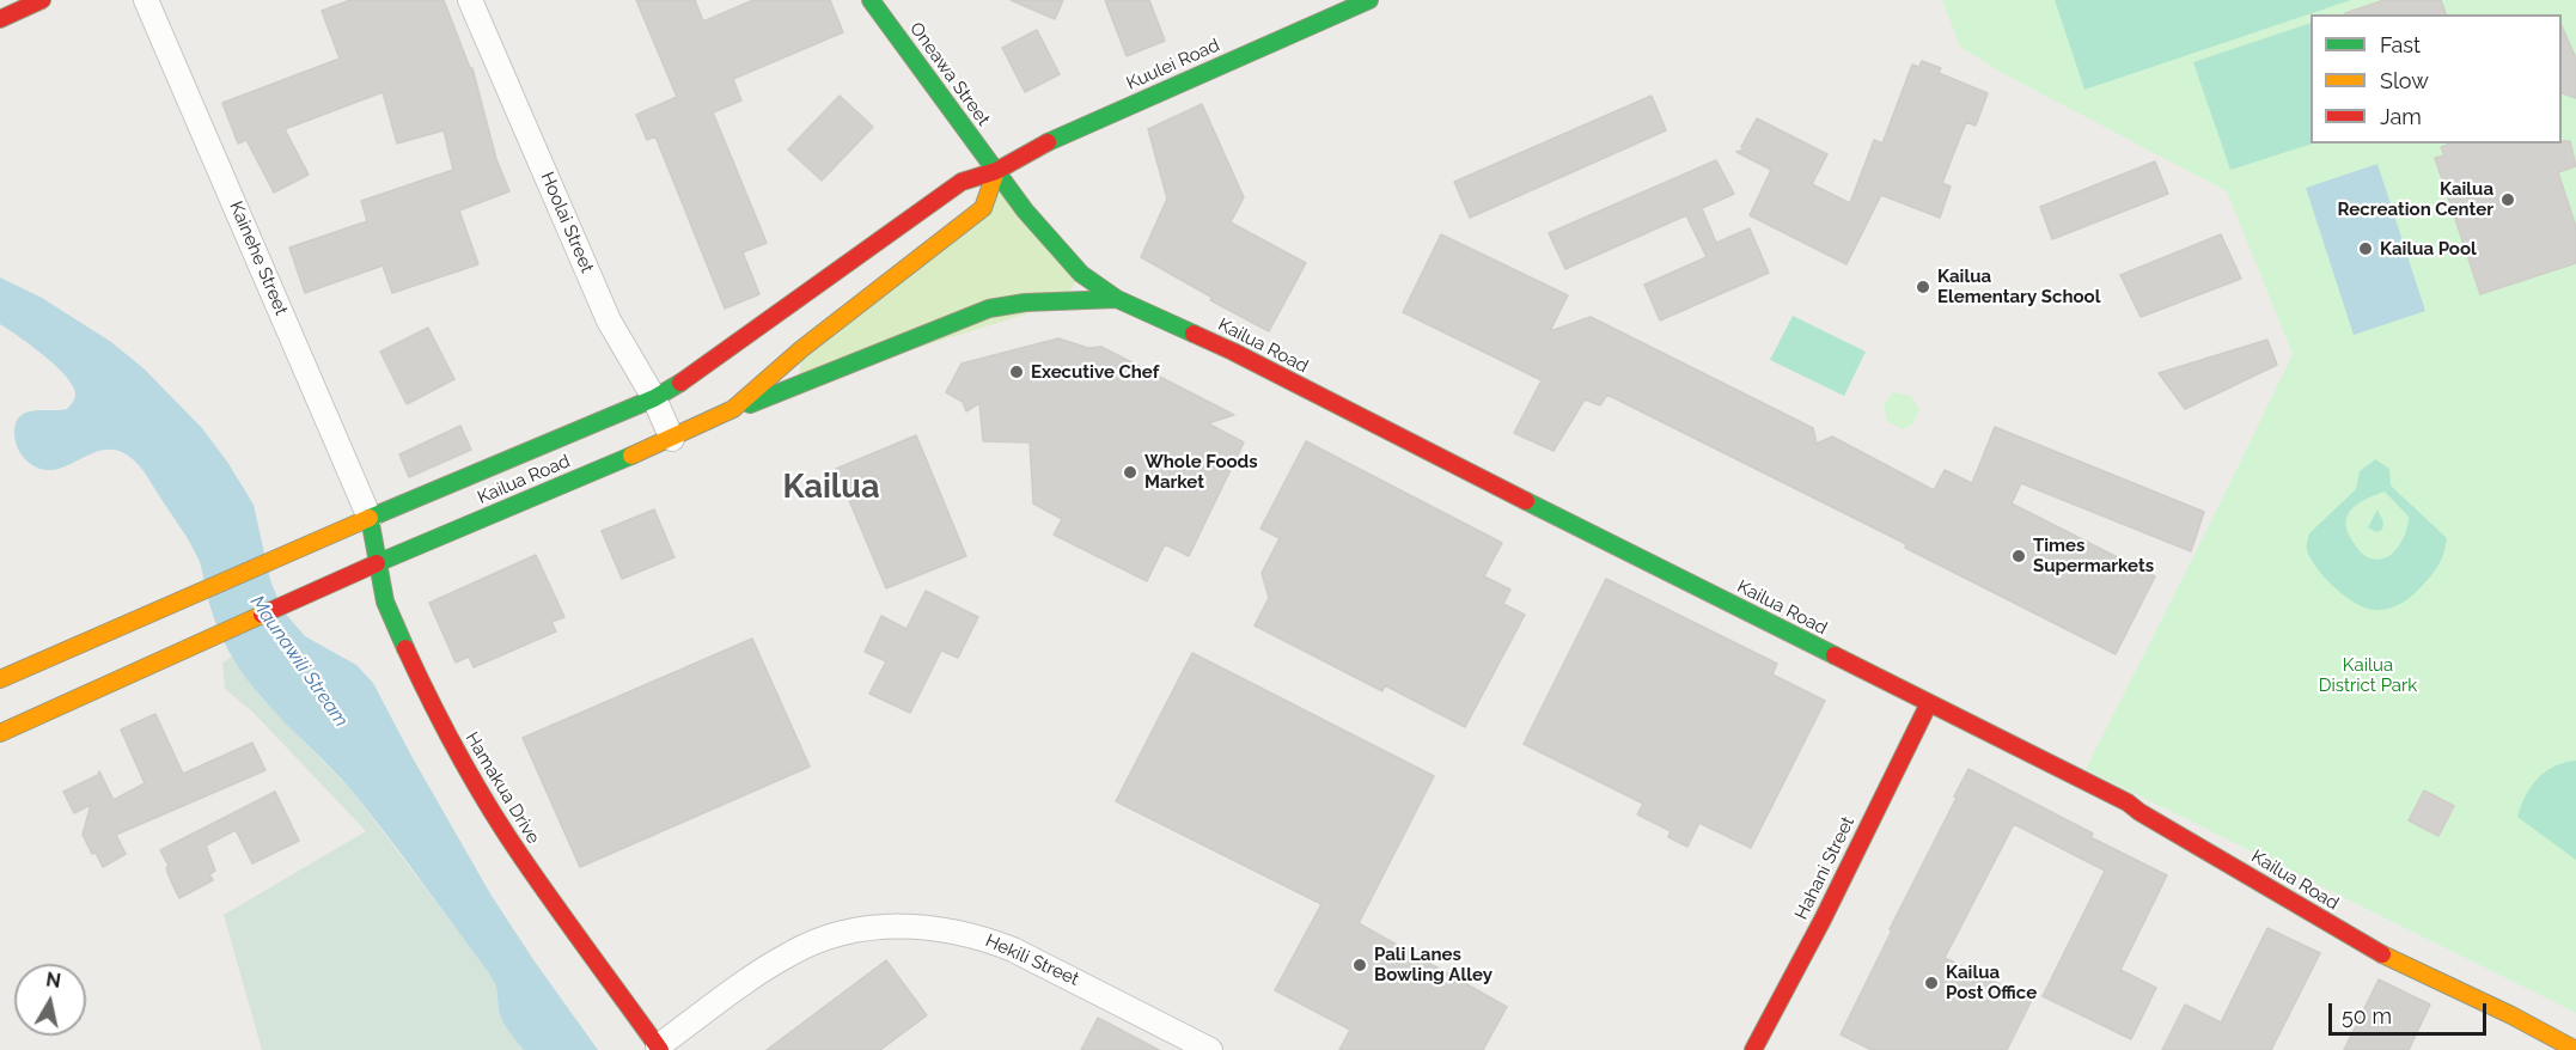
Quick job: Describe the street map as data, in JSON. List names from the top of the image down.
{
  "streets": {
    "main road": [
      "Kuulei Road",
      "Oneawa Street",
      "Kailua Road",
      "Hamakua Drive",
      "Hahani Street"
    ],
    "street": ["Hoolai Street", "Kainehe Street", "Hekili Street"]
  },
  "crossings": [
    ["Kuulei Road", "Oneawa Street"],
    ["Kuulei Road", "Kailua Road"],
    ["Oneawa Street", "Kailua Road"],
    ["Hoolai Street", "Kailua Road"],
    ["Kainehe Street", "Kailua Road"],
    ["Kainehe Street", "Hamakua Drive"],
    ["Kailua Road", "Hamakua Drive"],
    ["Kailua Road", "Hahani Street"],
    ["Hamakua Drive", "Hekili Street"]
  ],
  "districts": ["Kailua"],
  "water": ["Maunawili Stream"],
  "parks": ["Kailua District Park"],
  "places": [
    "Kailua Recreation Center",
    "Kailua Pool",
    "Kailua Elementary School",
    "Executive Chef",
    "Whole Foods Market",
    "Times Supermarkets",
    "Pali Lanes Bowling Alley",
    "Kailua Post Office"
  ],
  "legend": ["Fast", "Slow", "Jam"],
  "scale_bar": "50 m",
  "north": "top"
}
